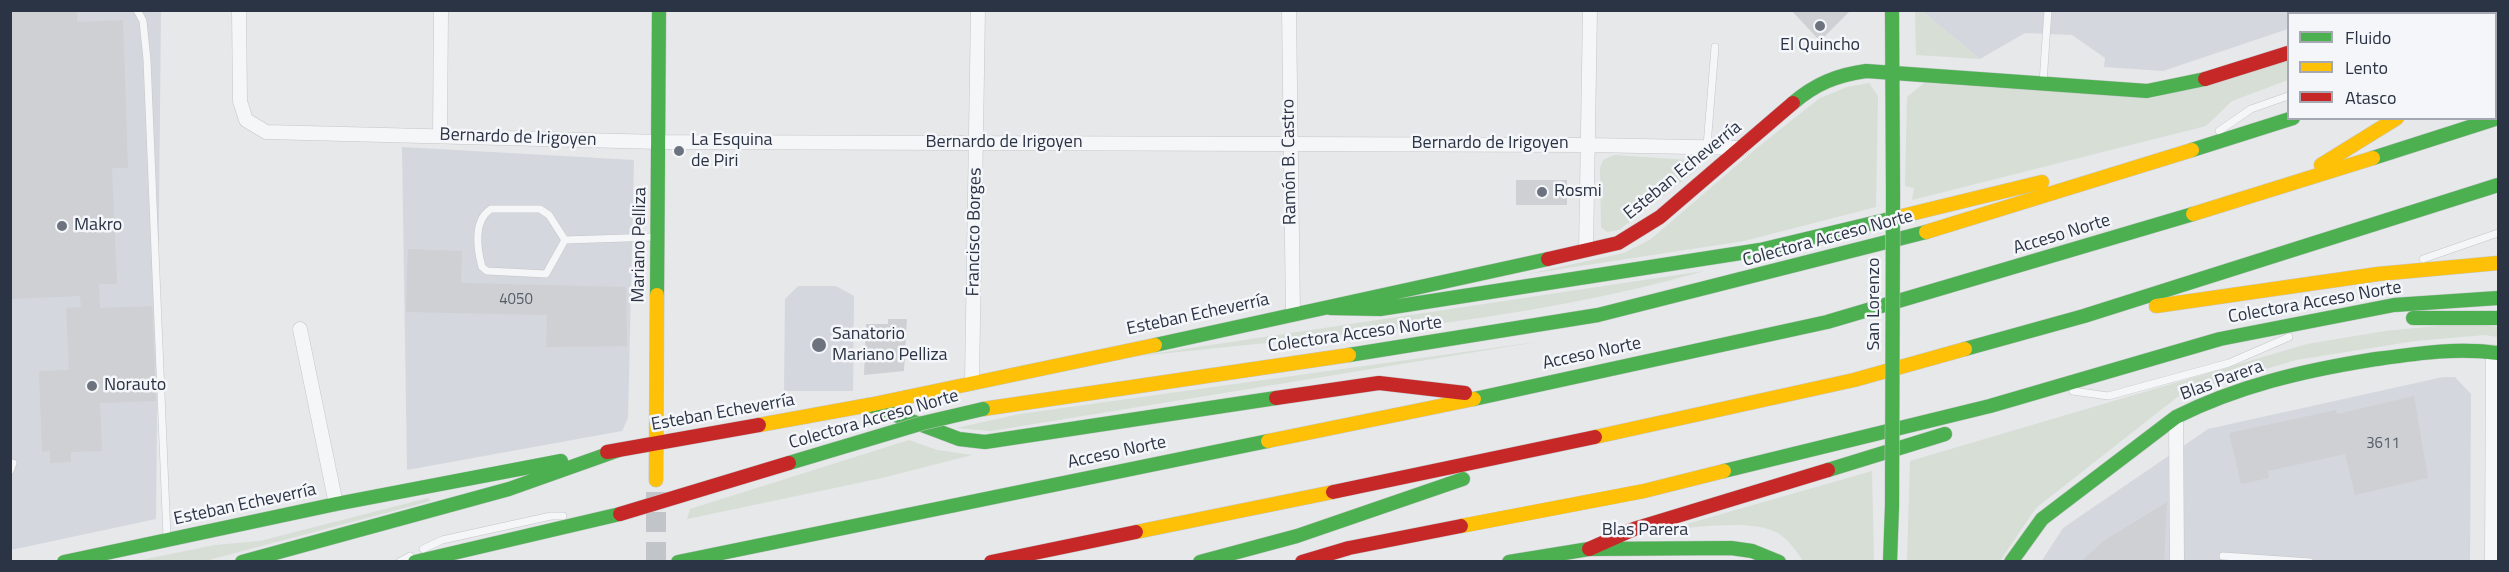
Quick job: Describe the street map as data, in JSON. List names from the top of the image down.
{
  "streets": {
    "main road": [
      "Esteban Echeverría",
      "Acceso Norte",
      "Colectora Acceso Norte",
      "Mariano Pelliza",
      "San Lorenzo",
      "Blas Parera"
    ],
    "street": ["Bernardo de Irigoyen", "Ramón B. Castro", "Francisco Borges"]
  },
  "crossings": [
    ["Bernardo de Irigoyen", "Ramón B. Castro"],
    ["Bernardo de Irigoyen", "Esteban Echeverría"],
    ["Bernardo de Irigoyen", "Francisco Borges"],
    ["Bernardo de Irigoyen", "Mariano Pelliza"],
    ["Ramón B. Castro", "Esteban Echeverría"],
    ["Esteban Echeverría", "Francisco Borges"],
    ["Esteban Echeverría", "Mariano Pelliza"],
    ["Esteban Echeverría", "San Lorenzo"]
  ],
  "places": [
    "El Quincho",
    "La Esquina de Piri",
    "Rosmi",
    "Makro",
    "Sanatorio Mariano Pelliza",
    "Norauto"
  ],
  "house_numbers": ["4050", "3611"],
  "legend": ["Fluido", "Lento", "Atasco"]
}
